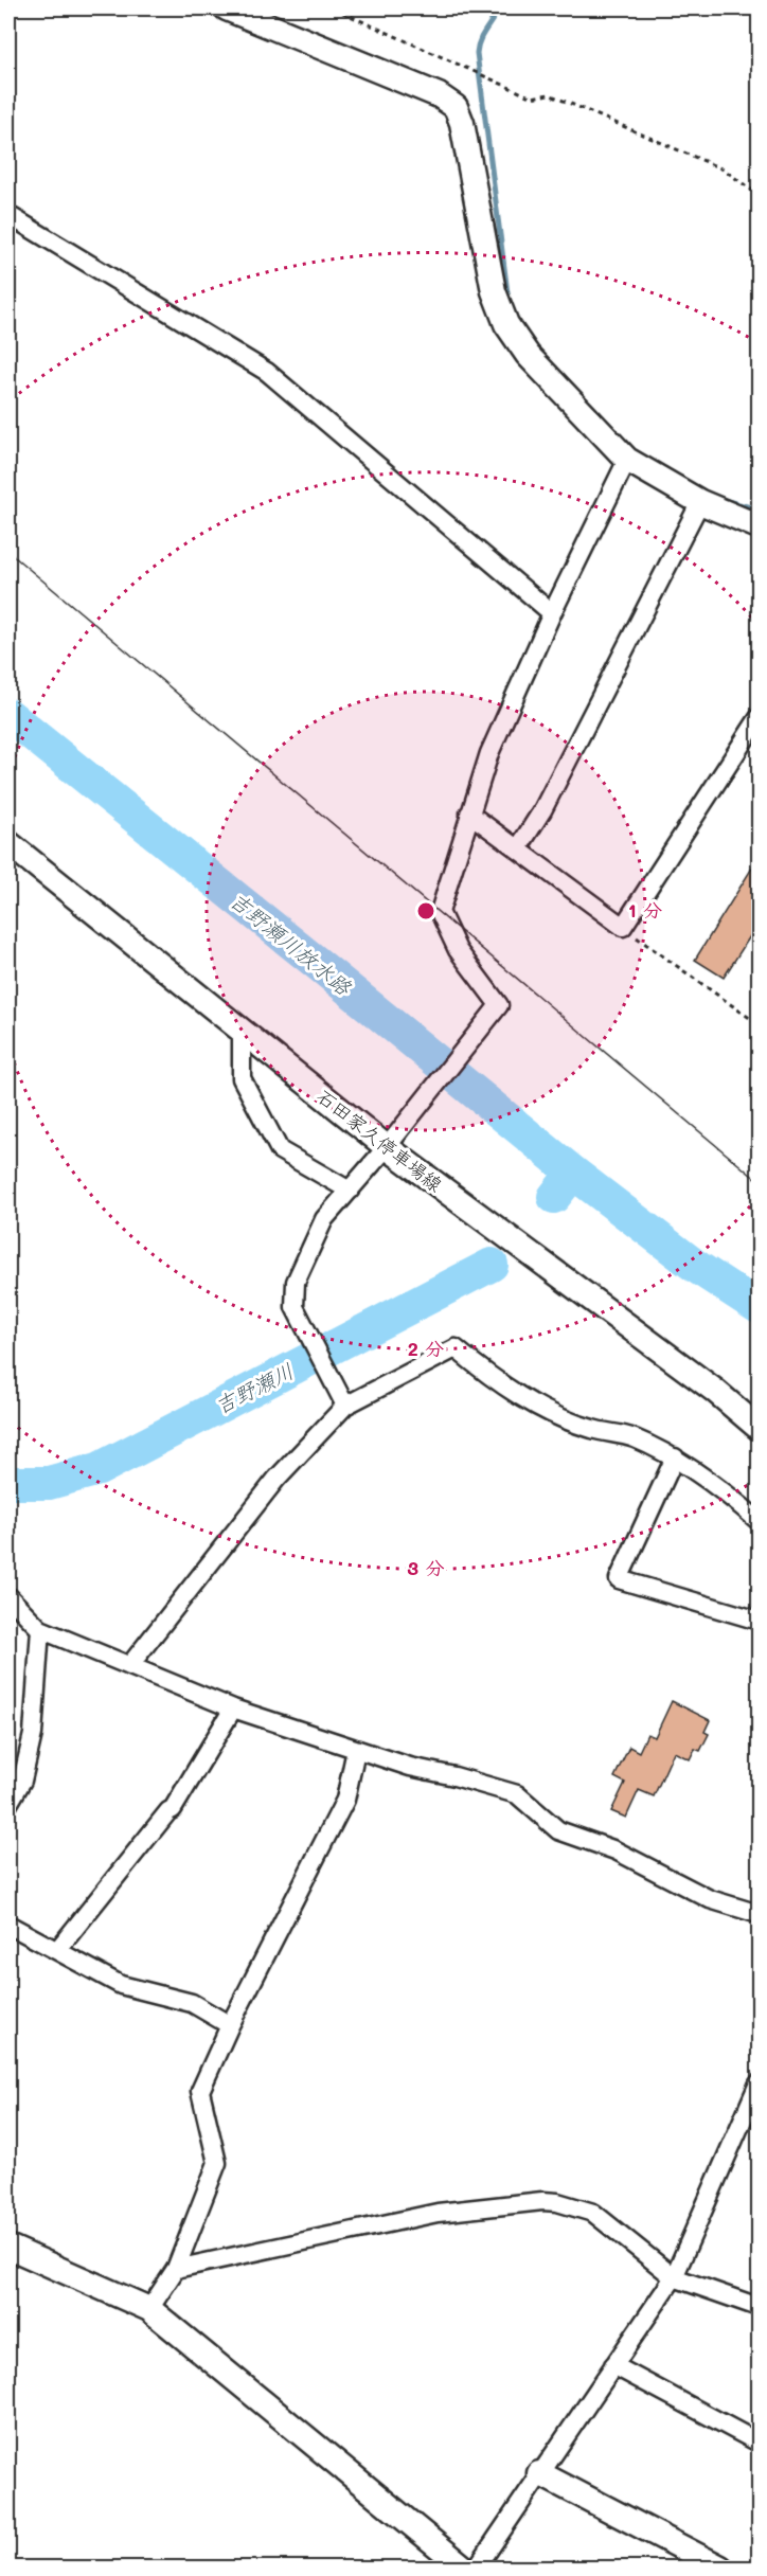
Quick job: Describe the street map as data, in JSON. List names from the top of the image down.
{
  "streets": {
    "street": ["石田家久停車場線"]
  },
  "water": ["吉野瀬川放水路", "吉野瀬川"],
  "rings": ["1 分", "2 分", "3 分"]
}
